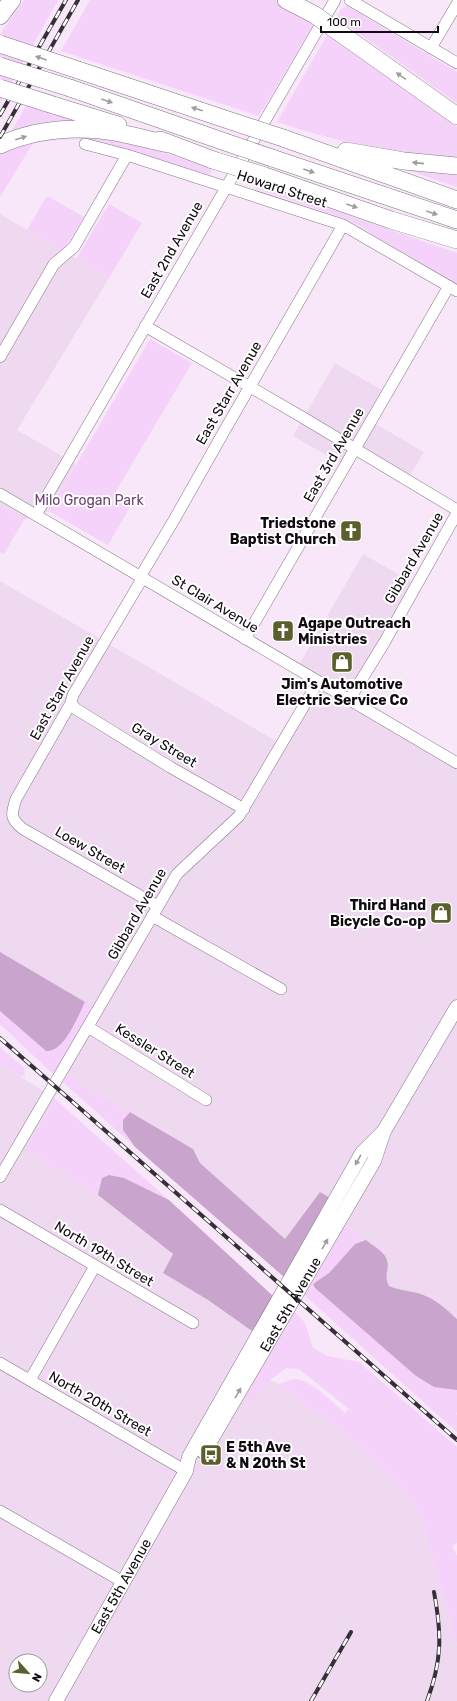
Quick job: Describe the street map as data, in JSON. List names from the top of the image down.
{
  "streets": {
    "main road": ["East 5th Avenue"],
    "street": [
      "Howard Street",
      "East 2nd Avenue",
      "East Starr Avenue",
      "East 3rd Avenue",
      "Gibbard Avenue",
      "St Clair Avenue",
      "Gray Street",
      "Loew Street",
      "Kessler Street",
      "North 19th Street",
      "North 20th Street"
    ]
  },
  "crossings": [
    ["Howard Street", "East 2nd Avenue"],
    ["Howard Street", "East Starr Avenue"],
    ["Howard Street", "East 3rd Avenue"],
    ["East 2nd Avenue", "St Clair Avenue"],
    ["East Starr Avenue", "St Clair Avenue"],
    ["East Starr Avenue", "Gray Street"],
    ["East Starr Avenue", "Loew Street"],
    ["East 3rd Avenue", "St Clair Avenue"],
    ["Gibbard Avenue", "St Clair Avenue"],
    ["Gibbard Avenue", "Gray Street"],
    ["Gibbard Avenue", "Loew Street"],
    ["Gibbard Avenue", "Kessler Street"],
    ["East 5th Avenue", "North 20th Street"]
  ],
  "parks": ["Milo Grogan Park"],
  "places": {
    "church": ["Triedstone Baptist Church", "Agape Outreach Ministries"],
    "shop": ["Jim's Automotive Electric Service Co", "Third Hand Bicycle Co-op"],
    "bus stop": ["E 5th Ave & N 20th St"]
  },
  "scale_bar": "100 m",
  "north": "bottom right"
}
